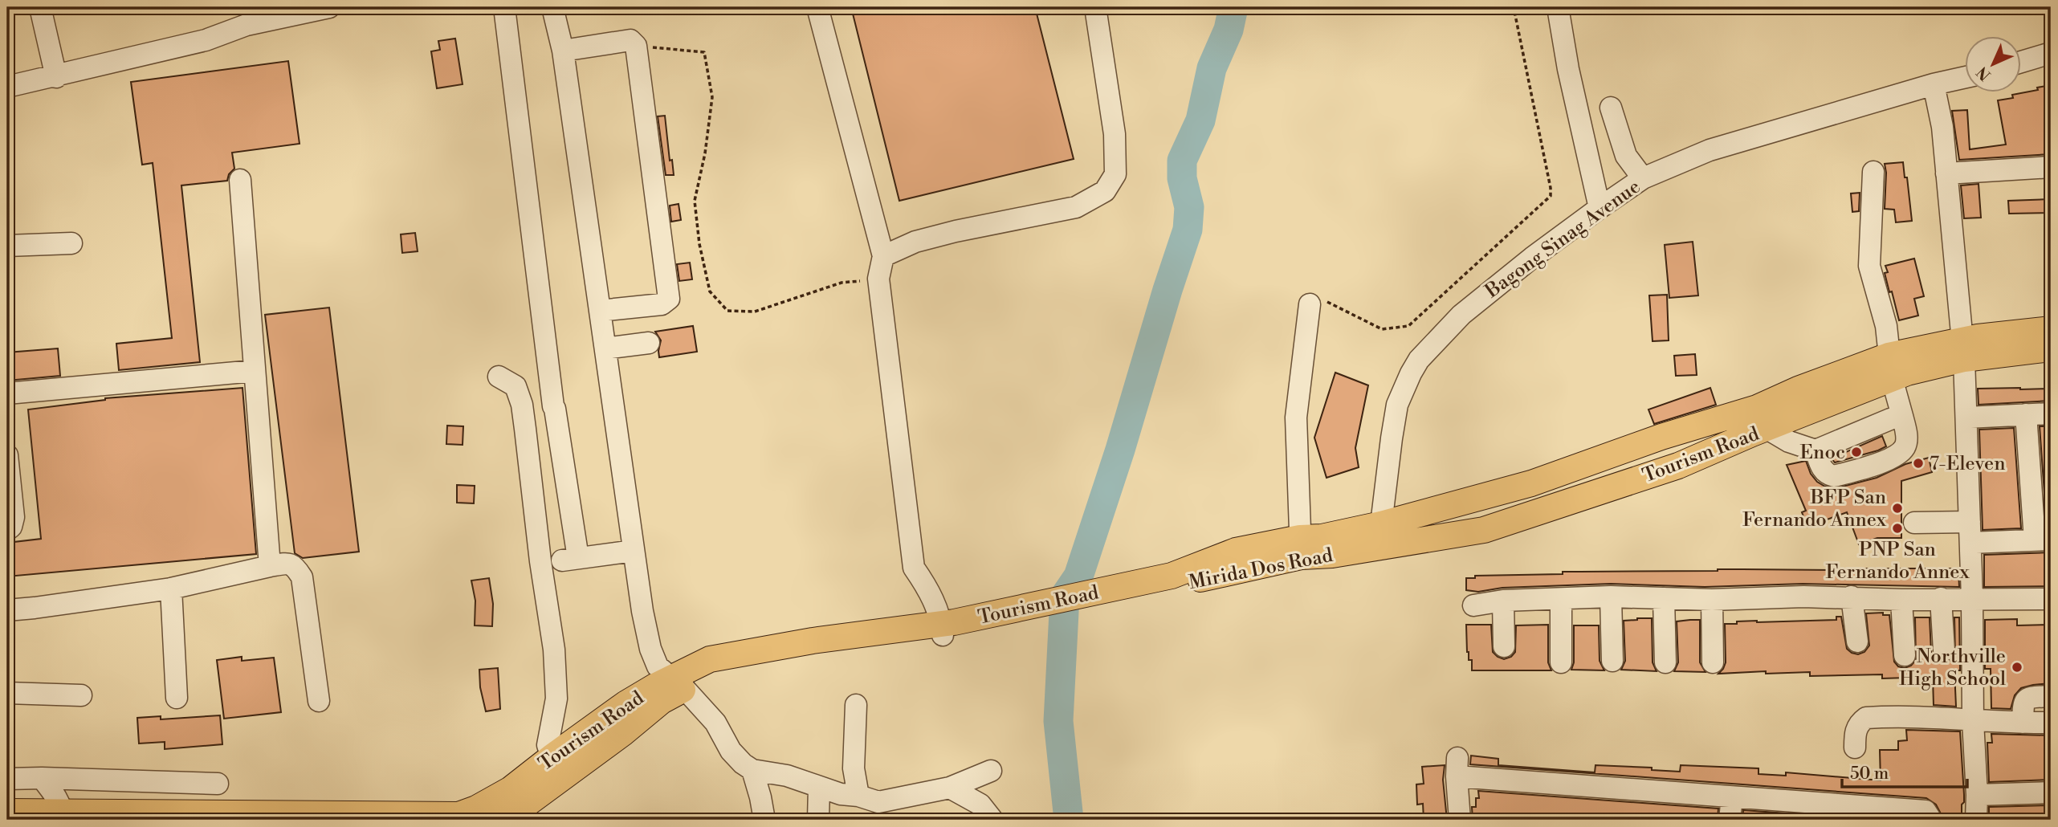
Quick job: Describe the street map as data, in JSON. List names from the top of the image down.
{
  "streets": {
    "main road": ["Tourism Road", "Mirida Dos Road"],
    "street": ["Bagong Sinag Avenue"]
  },
  "crossings": [
    ["Bagong Sinag Avenue", "Tourism Road"],
    ["Bagong Sinag Avenue", "Mirida Dos Road"],
    ["Tourism Road", "Mirida Dos Road"]
  ],
  "places": [
    "Enoc",
    "7-Eleven",
    "BFP San Fernando Annex",
    "PNP San Fernando Annex",
    "Northville High School"
  ],
  "scale_bar": "50 m",
  "north": "bottom left"
}
